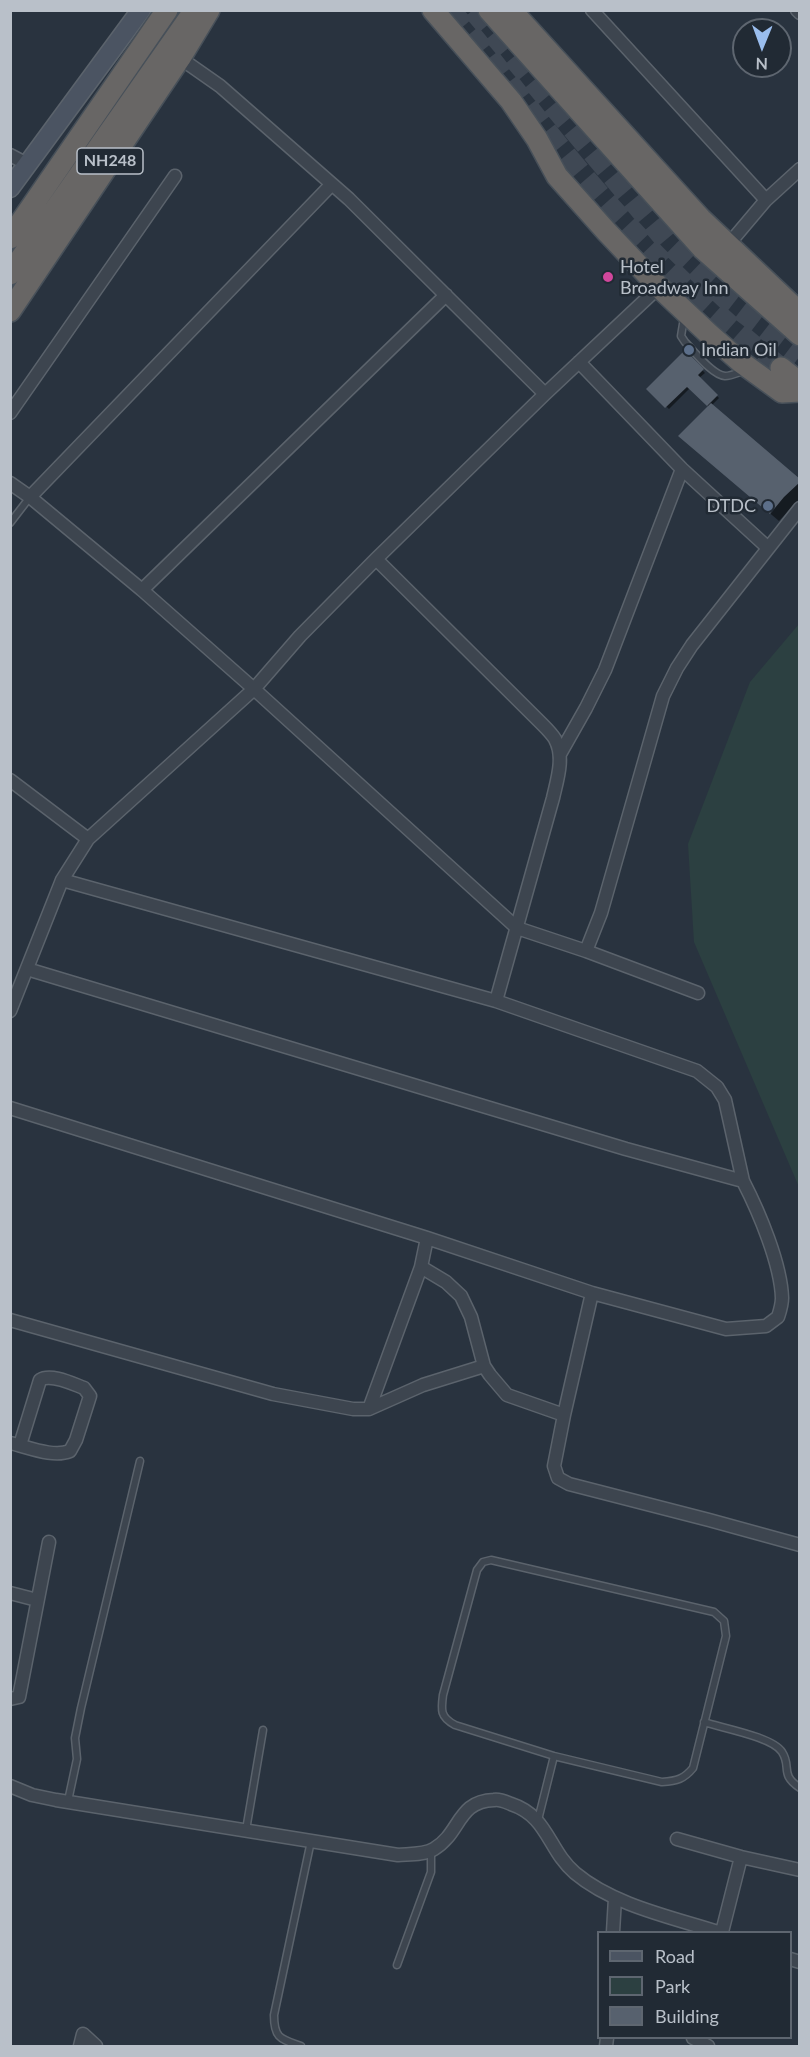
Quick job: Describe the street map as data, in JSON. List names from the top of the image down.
{
  "streets": {
    "highway": ["NH248"]
  },
  "places": ["Hotel Broadway Inn", "Indian Oil", "DTDC"],
  "legend": ["Road", "Park", "Building"],
  "north": "bottom"
}
